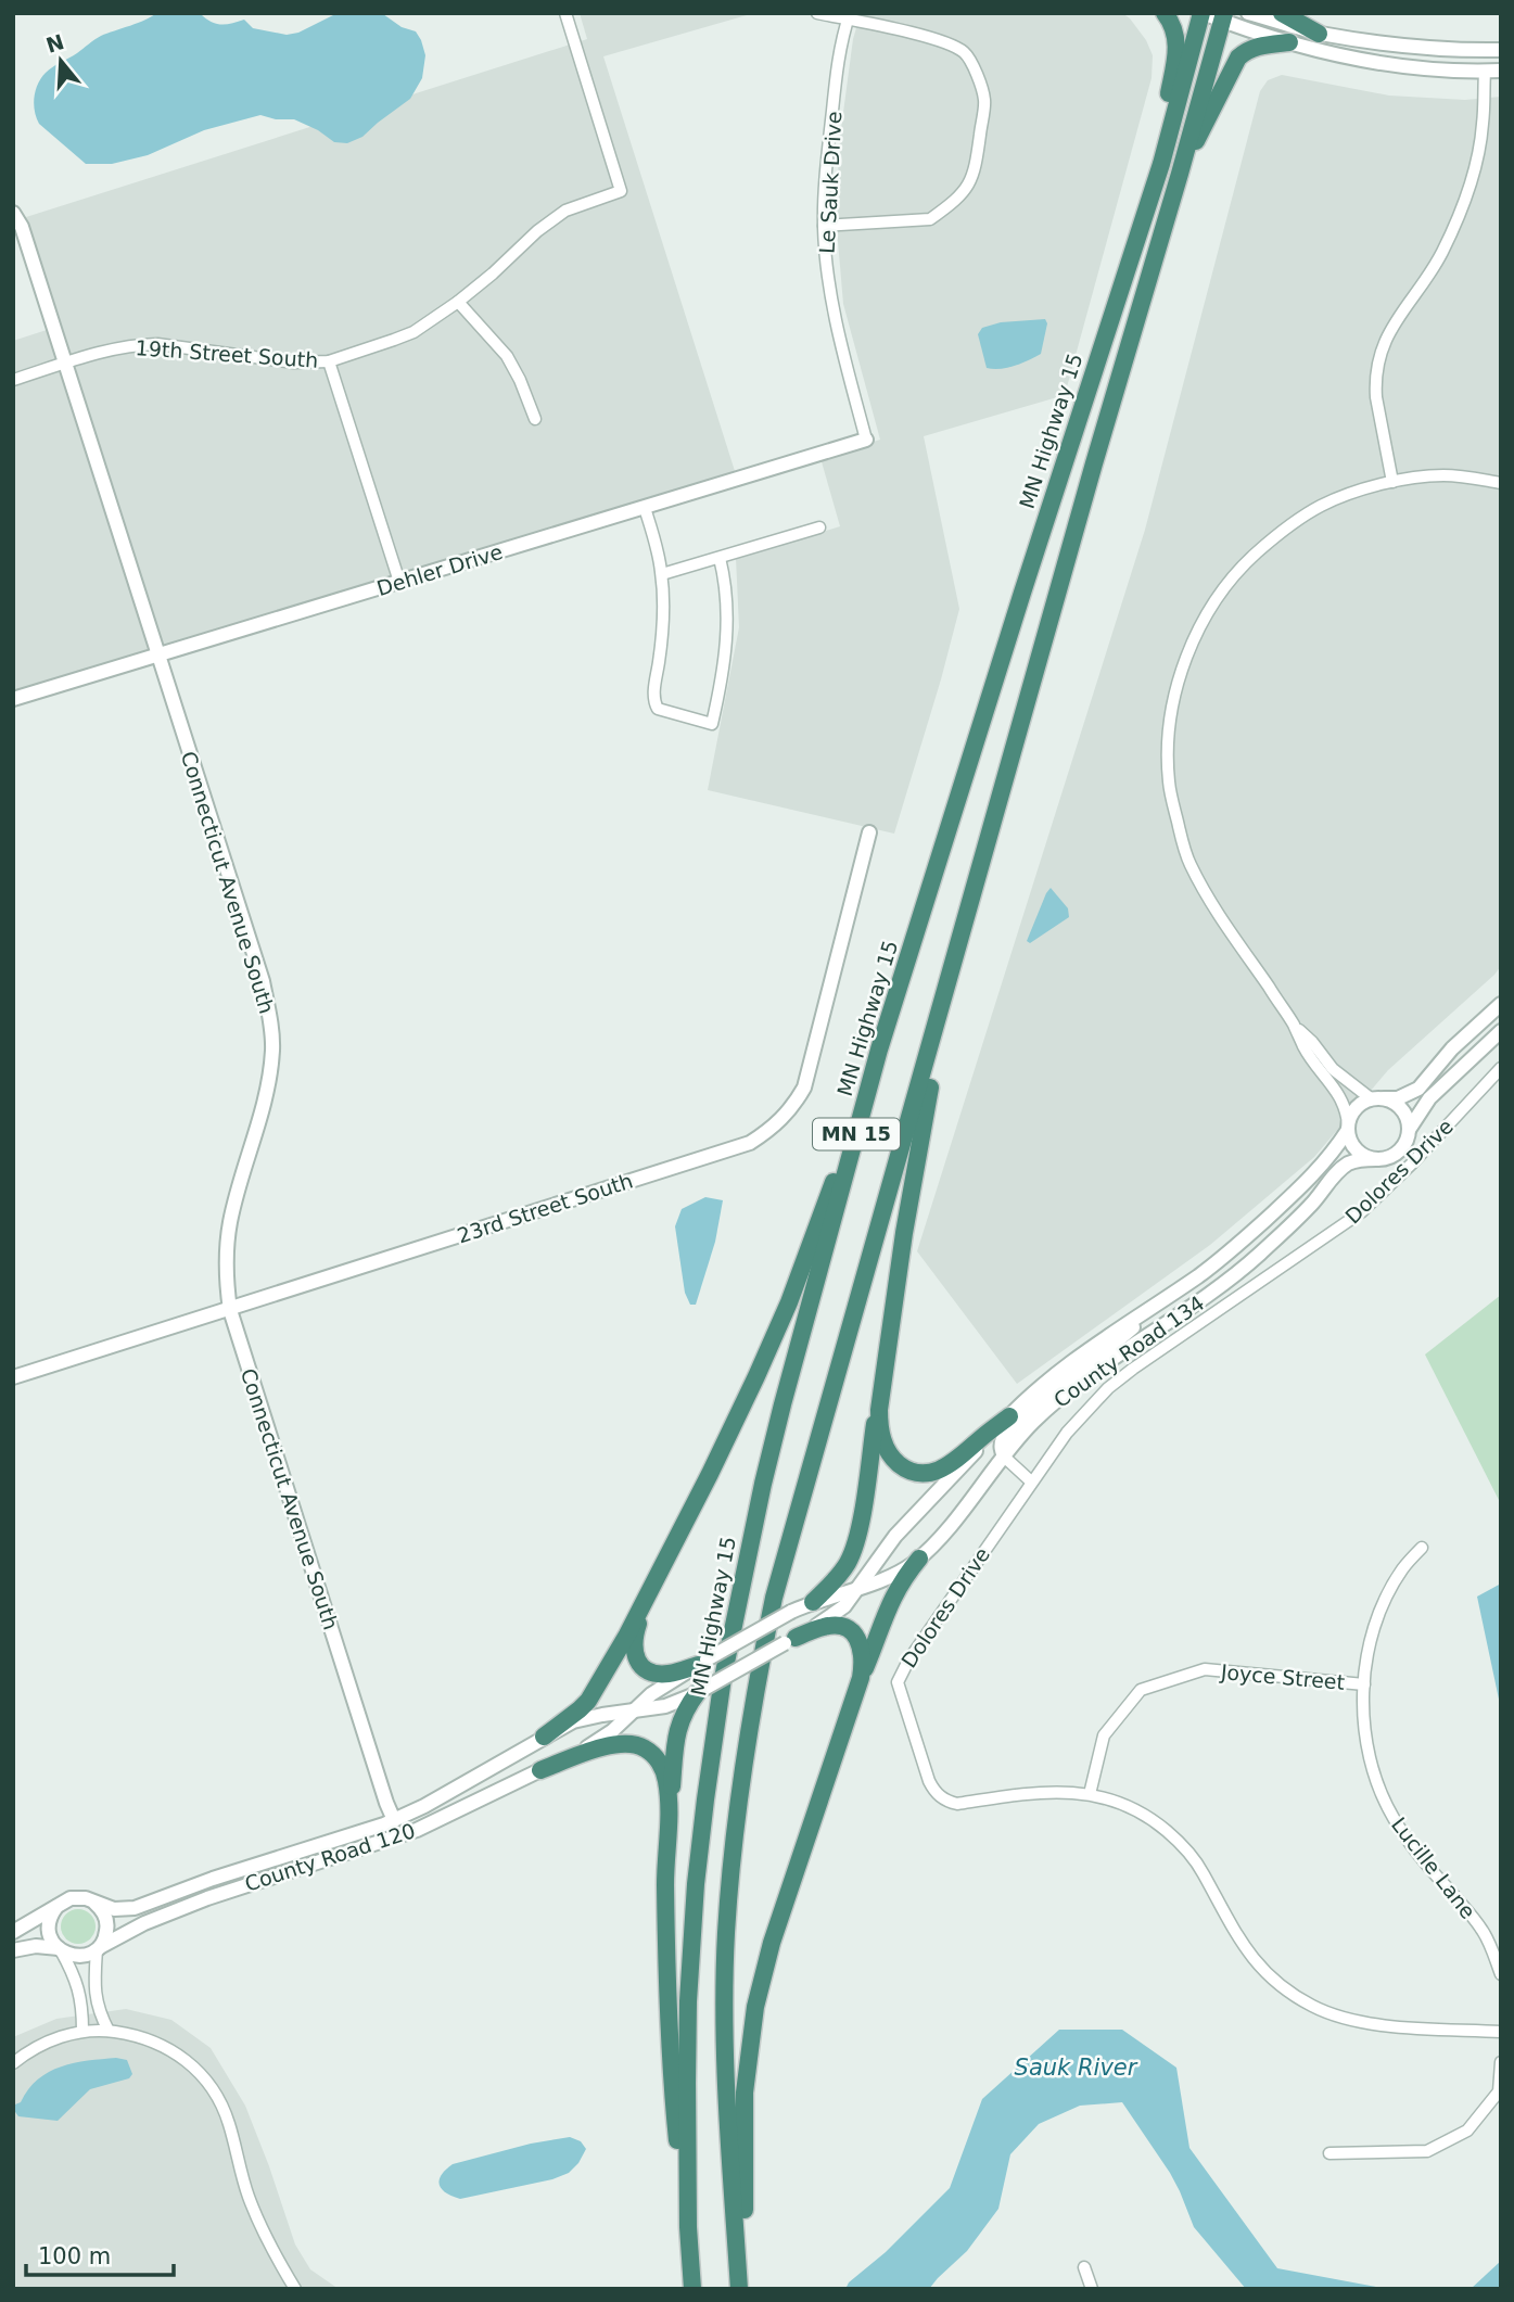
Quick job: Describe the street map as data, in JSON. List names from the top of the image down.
{
  "streets": {
    "highway": ["MN Highway 15", "MN 15"],
    "street": [
      "Le Sauk Drive",
      "19th Street South",
      "Dehler Drive",
      "Connecticut Avenue South",
      "Dolores Drive",
      "23rd Street South",
      "County Road 134",
      "Joyce Street",
      "County Road 120",
      "Lucille Lane"
    ]
  },
  "crossings": [
    ["Le Sauk Drive", "Dehler Drive"],
    ["19th Street South", "Connecticut Avenue South"],
    ["Dehler Drive", "Connecticut Avenue South"],
    ["Connecticut Avenue South", "23rd Street South"],
    ["Connecticut Avenue South", "County Road 120"],
    ["Dolores Drive", "Joyce Street"],
    ["County Road 134", "County Road 120"],
    ["Joyce Street", "Lucille Lane"]
  ],
  "water": ["Sauk River"],
  "scale_bar": "100 m",
  "north": "top"
}
